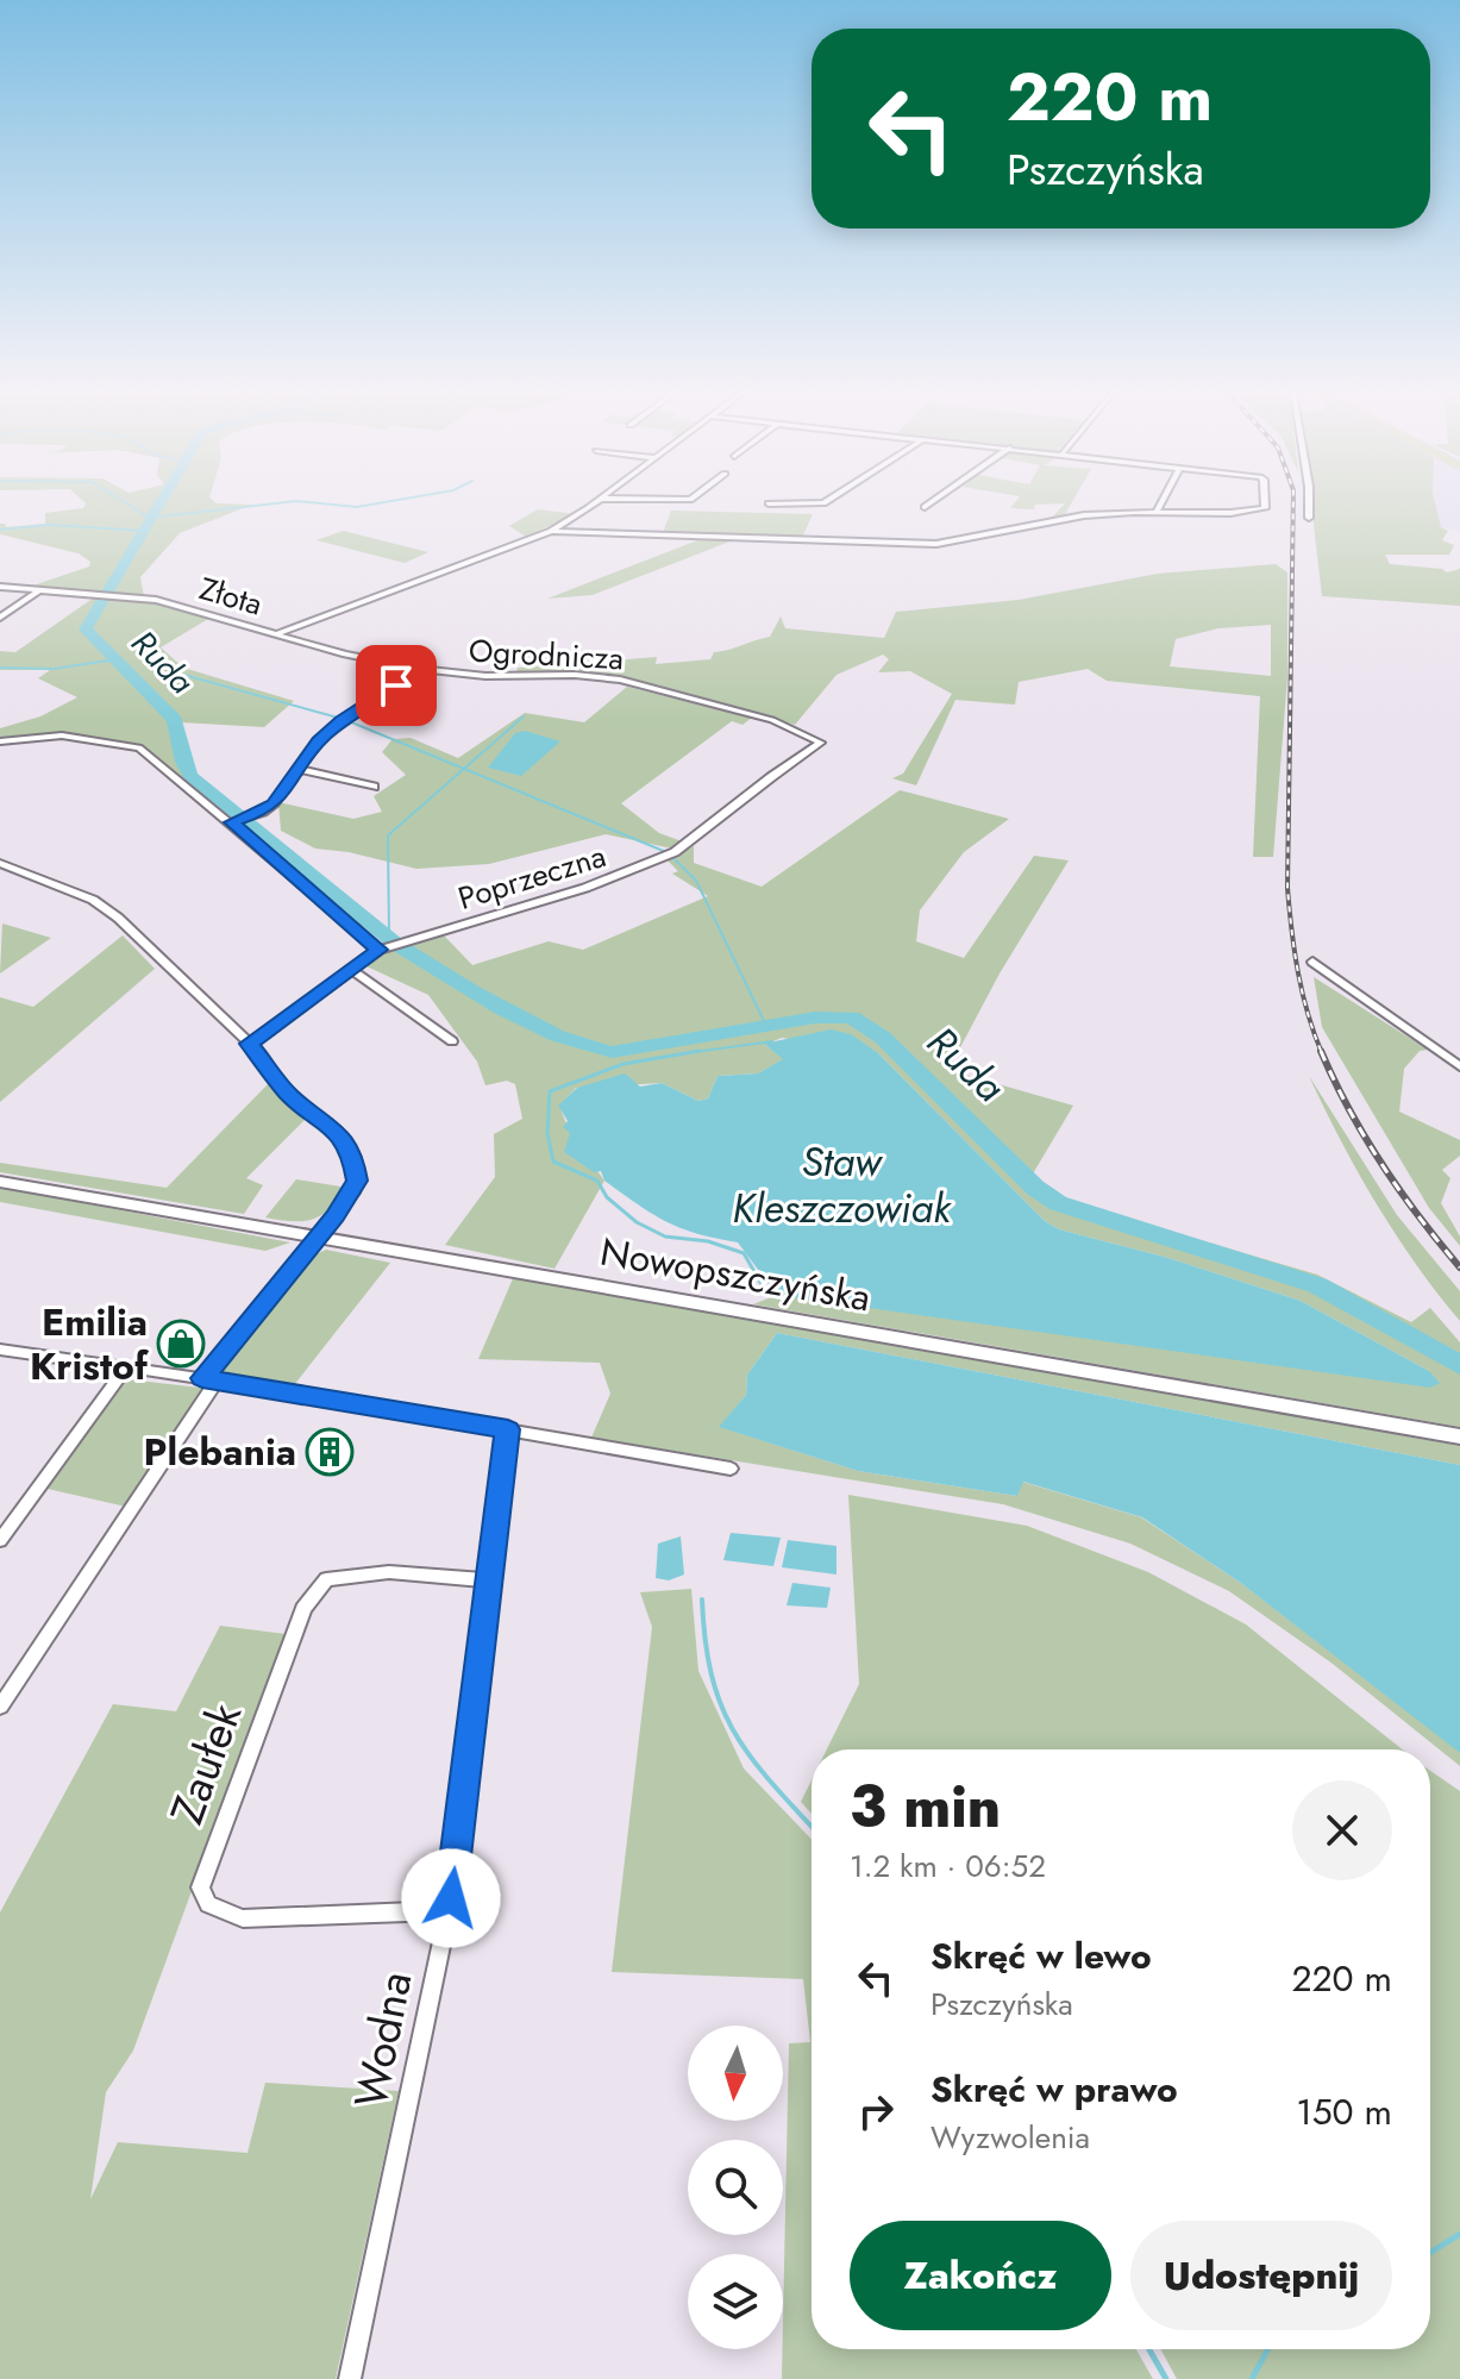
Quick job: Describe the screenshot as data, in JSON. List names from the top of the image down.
{
  "streets": {
    "main road": ["Nowopszczyńska"],
    "street": [
      "Złota",
      "Ogrodnicza",
      "Poprzeczna",
      "Zaułek",
      "Wodna"
    ]
  },
  "crossings": [
    ["Złota", "Ogrodnicza"],
    ["Ogrodnicza", "Poprzeczna"],
    ["Zaułek", "Wodna"]
  ],
  "water": ["Ruda", "Staw Kleszczowiak"],
  "places": {
    "shop": ["Emilia Kristof"],
    "building": ["Plebania"]
  },
  "north": "bottom",
  "page": {
    "turn": ["220 m", "Pszczyńska"],
    "heading": ["3 min", "1.2 km · 06:52"],
    "list": [
      {
        "name": "Skręć w lewo",
        "note": "Pszczyńska",
        "value": "220 m"
      },
      {
        "name": "Skręć w prawo",
        "note": "Wyzwolenia",
        "value": "150 m"
      }
    ],
    "buttons": ["Zakończ", "Udostępnij"]
  }
}
